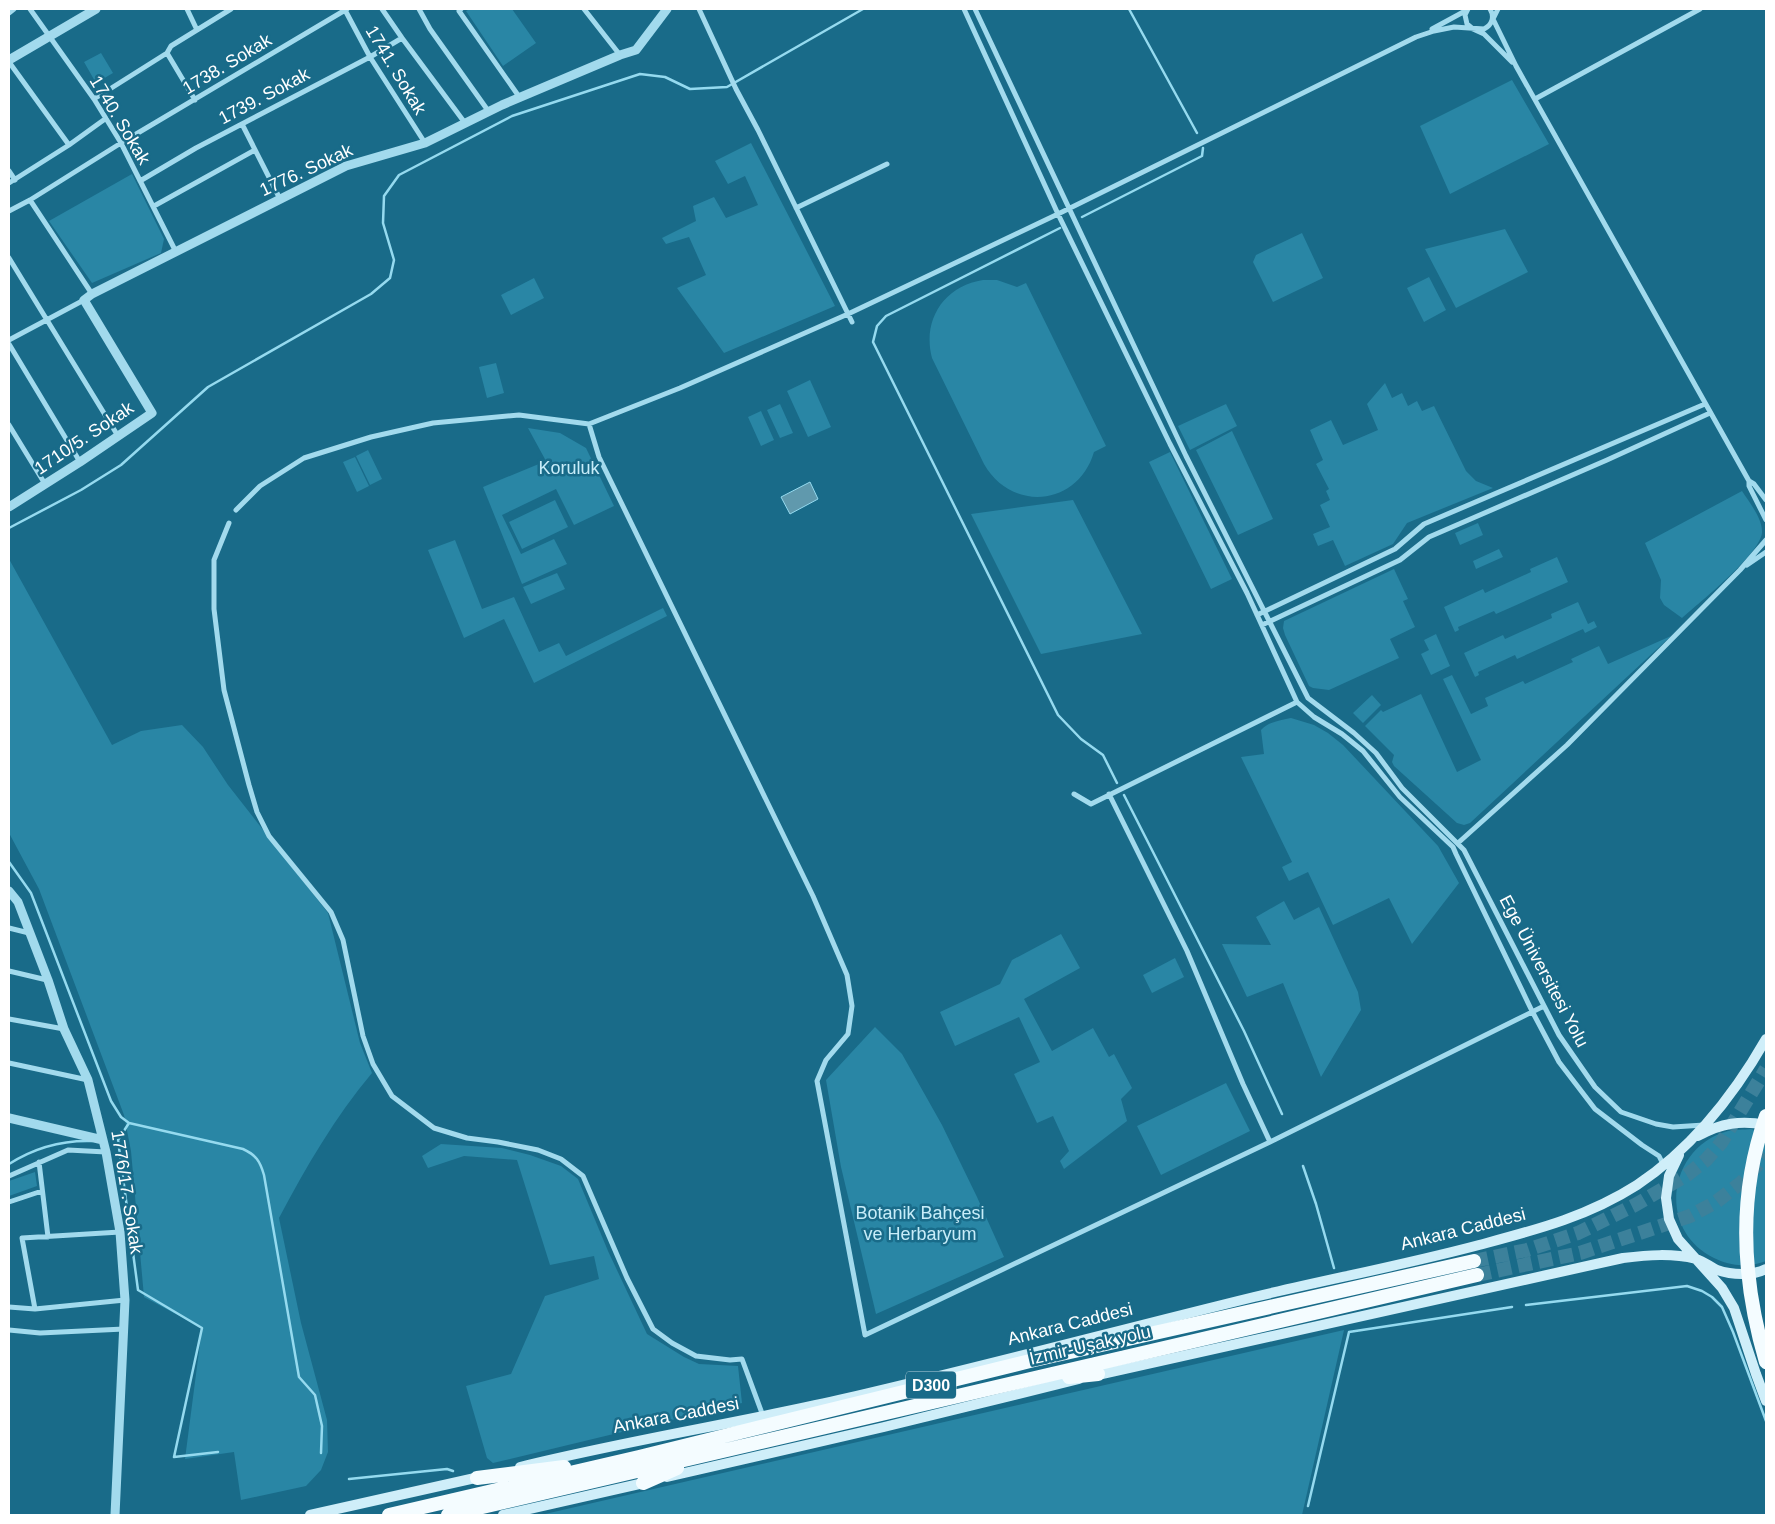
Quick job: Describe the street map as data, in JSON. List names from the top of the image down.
{
  "streets": {
    "highway": ["Ankara Caddesi", "İzmir-Uşak yolu", "D300"],
    "street": [
      "1738. Sokak",
      "1741. Sokak",
      "1739. Sokak",
      "1740. Sokak",
      "1776. Sokak",
      "1710/5. Sokak",
      "Ege Üniversitesi Yolu",
      "1776/17. Sokak"
    ]
  },
  "crossings": [
    ["1738. Sokak", "1741. Sokak"],
    ["1738. Sokak", "1740. Sokak"],
    ["1741. Sokak", "1739. Sokak"],
    ["1741. Sokak", "1776. Sokak"],
    ["1739. Sokak", "1740. Sokak"],
    ["1740. Sokak", "1776. Sokak"],
    ["1776. Sokak", "1710/5. Sokak"],
    ["Ege Üniversitesi Yolu", "Ankara Caddesi"],
    ["İzmir-Uşak yolu", "D300"]
  ],
  "parks": ["Koruluk", "Botanik Bahçesi ve Herbaryum"]
}
